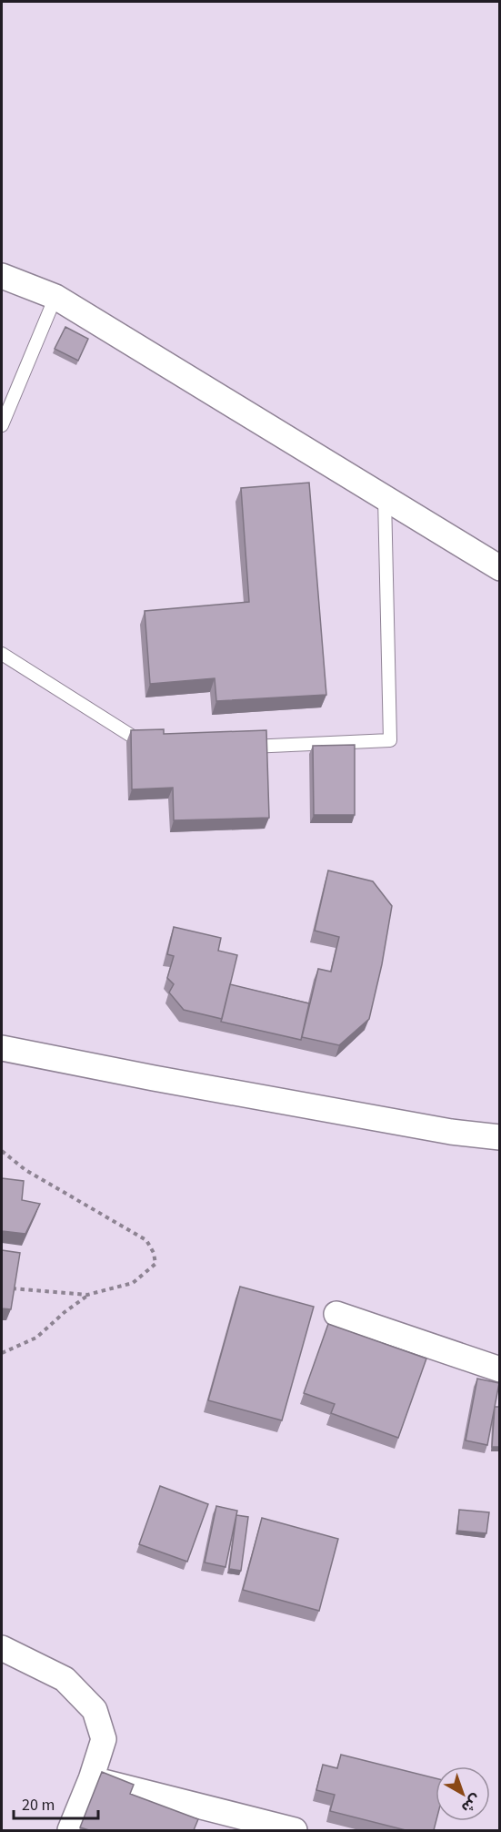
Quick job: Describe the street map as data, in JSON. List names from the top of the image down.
{
  "scale_bar": "20 m",
  "north": "bottom right"
}
